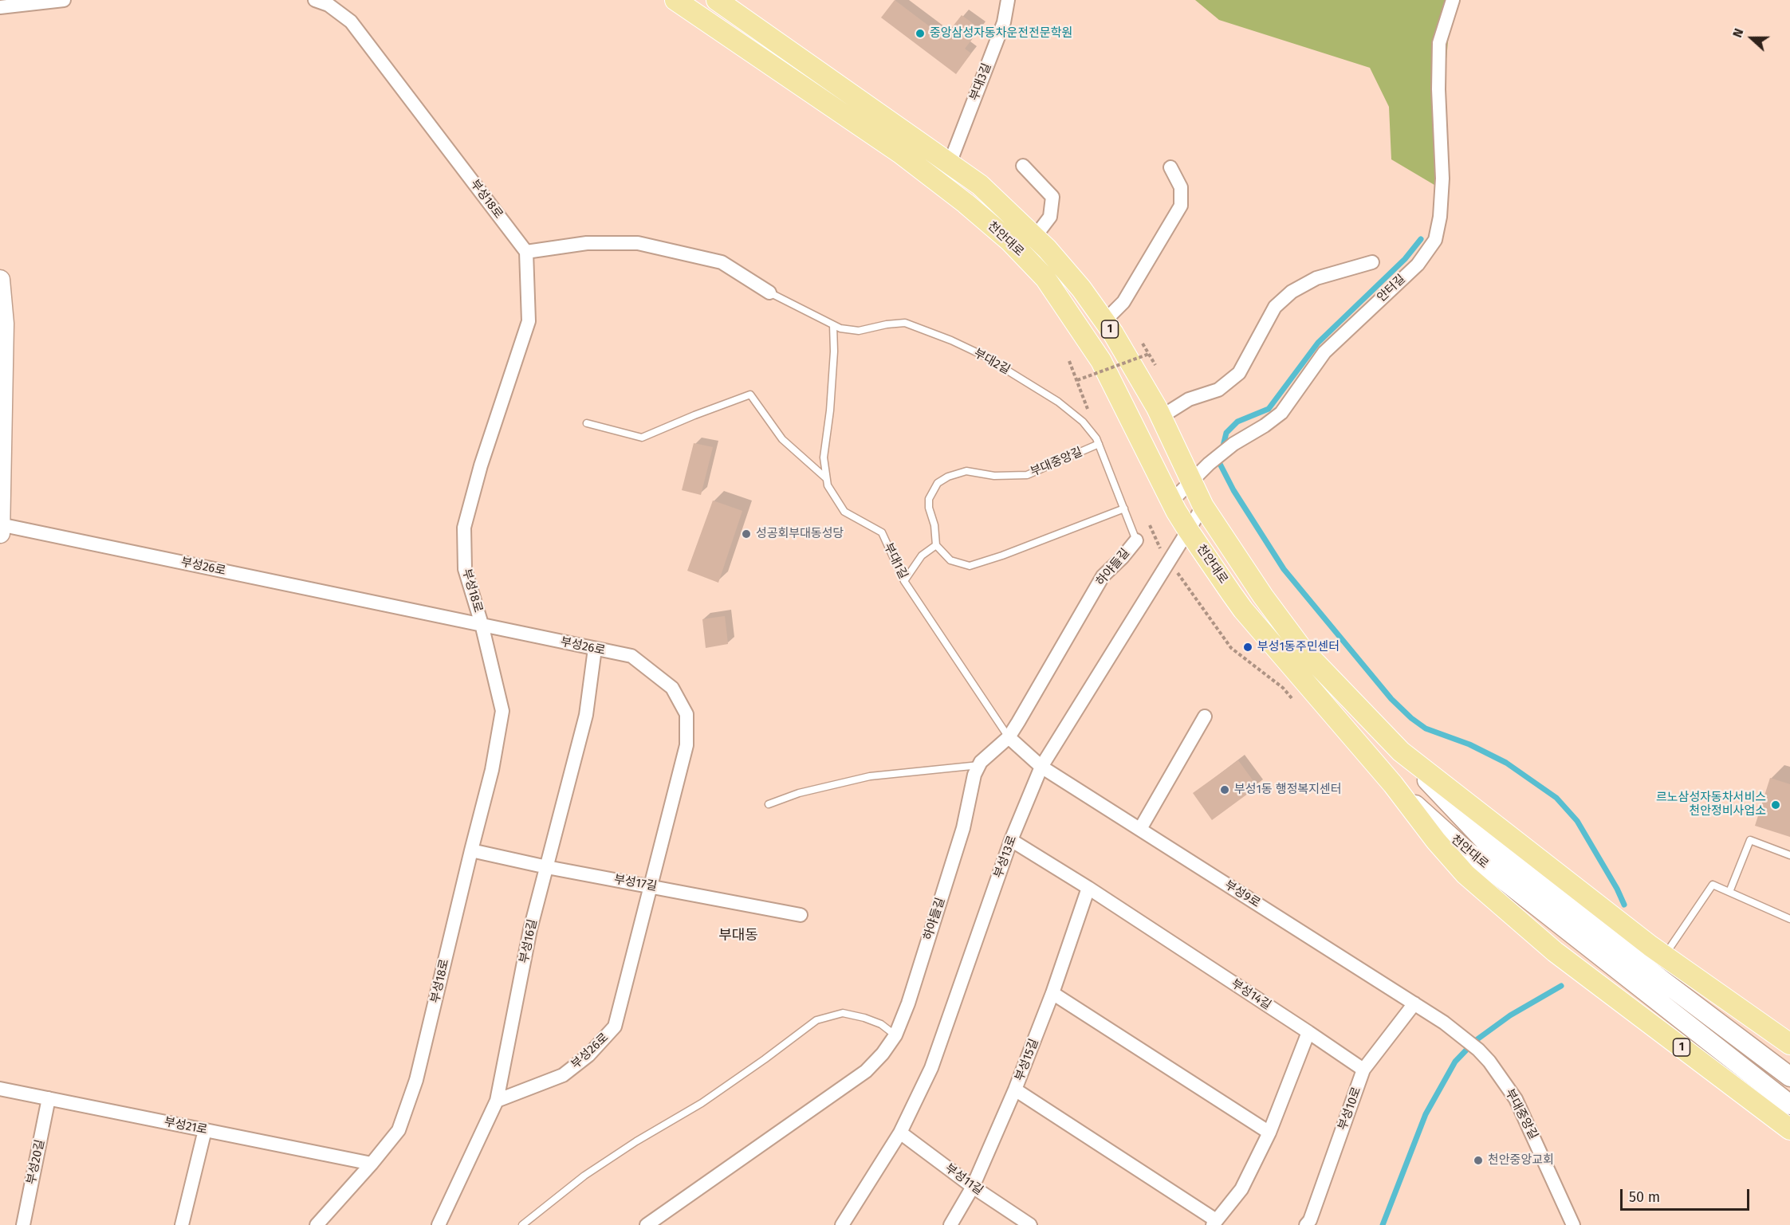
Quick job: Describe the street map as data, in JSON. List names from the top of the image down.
{
  "streets": {
    "main road": ["천안대로", "1"],
    "street": [
      "부대3길",
      "부성18로",
      "안터길",
      "부대중앙길",
      "부성26로",
      "하야들길",
      "부성13로",
      "부성17길",
      "부성9로",
      "부성16길",
      "부성14길",
      "부성15길",
      "부성10로",
      "부성21로",
      "부성20길",
      "부성11길"
    ],
    "lane": ["부대2길", "부대1길"]
  },
  "crossings": [
    ["부대3길", "천안대로"],
    ["부성18로", "부성26로"],
    ["부성18로", "부성17길"],
    ["부성18로", "부성21로"],
    ["천안대로", "안터길"],
    ["천안대로", "1"],
    ["천안대로", "부성13로"],
    ["부대2길", "부대중앙길"],
    ["부대2길", "부대1길"],
    ["부대2길", "하야들길"],
    ["부대중앙길", "부성9로"],
    ["부대1길", "하야들길"],
    ["부대1길", "부성9로"],
    ["부성26로", "부성17길"],
    ["부성26로", "부성16길"],
    ["하야들길", "부성9로"],
    ["부성13로", "부성9로"],
    ["부성13로", "부성14길"],
    ["부성13로", "부성11길"],
    ["부성17길", "부성16길"],
    ["부성9로", "부성10로"],
    ["부성14길", "부성15길"],
    ["부성14길", "부성10로"],
    ["부성15길", "부성11길"],
    ["부성21로", "부성20길"]
  ],
  "districts": ["부대동"],
  "places": [
    "중앙삼성자동차운전전문학원",
    "성공회부대동성당",
    "부성1동주민센터",
    "부성1동 행정복지센터",
    "르노삼성자동차서비스 천안정비사업소",
    "천안중앙교회"
  ],
  "scale_bar": "50 m",
  "north": "left"
}
